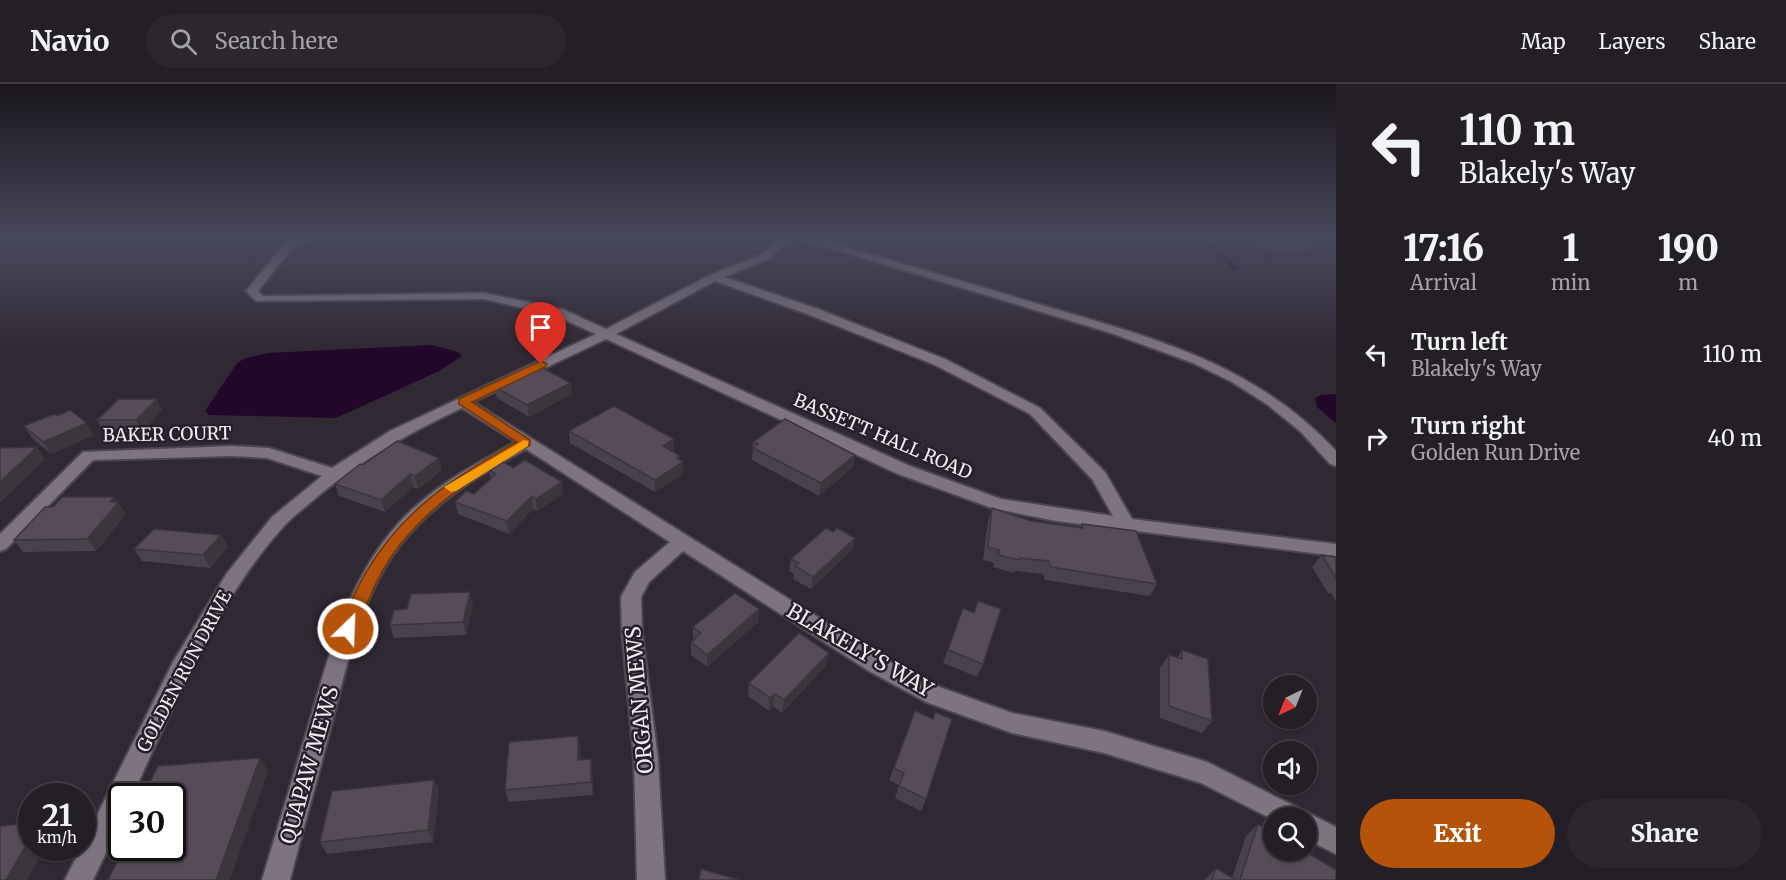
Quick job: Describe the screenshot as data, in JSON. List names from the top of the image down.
{
  "streets": {
    "street": [
      "BAKER COURT",
      "BASSETT HALL ROAD",
      "BLAKELY'S WAY",
      "GOLDEN RUN DRIVE",
      "ORGAN MEWS",
      "QUAPAW MEWS"
    ]
  },
  "crossings": [
    ["BAKER COURT", "GOLDEN RUN DRIVE"],
    ["BASSETT HALL ROAD", "GOLDEN RUN DRIVE"],
    ["BLAKELY'S WAY", "GOLDEN RUN DRIVE"],
    ["BLAKELY'S WAY", "ORGAN MEWS"],
    ["BLAKELY'S WAY", "QUAPAW MEWS"]
  ],
  "north": "bottom left",
  "page": {
    "header": "Navio",
    "search": "Search here",
    "nav": ["Map", "Layers", "Share"],
    "turn": ["110 m", "Blakely's Way"],
    "eta": [
      "17:16",
      "Arrival",
      "1",
      "min",
      "190",
      "m"
    ],
    "list": [
      {
        "name": "Turn left",
        "note": "Blakely's Way",
        "value": "110 m"
      },
      {
        "name": "Turn right",
        "note": "Golden Run Drive",
        "value": "40 m"
      }
    ],
    "speed": "21 km/h",
    "limit": "30",
    "buttons": ["Exit", "Share"]
  }
}
